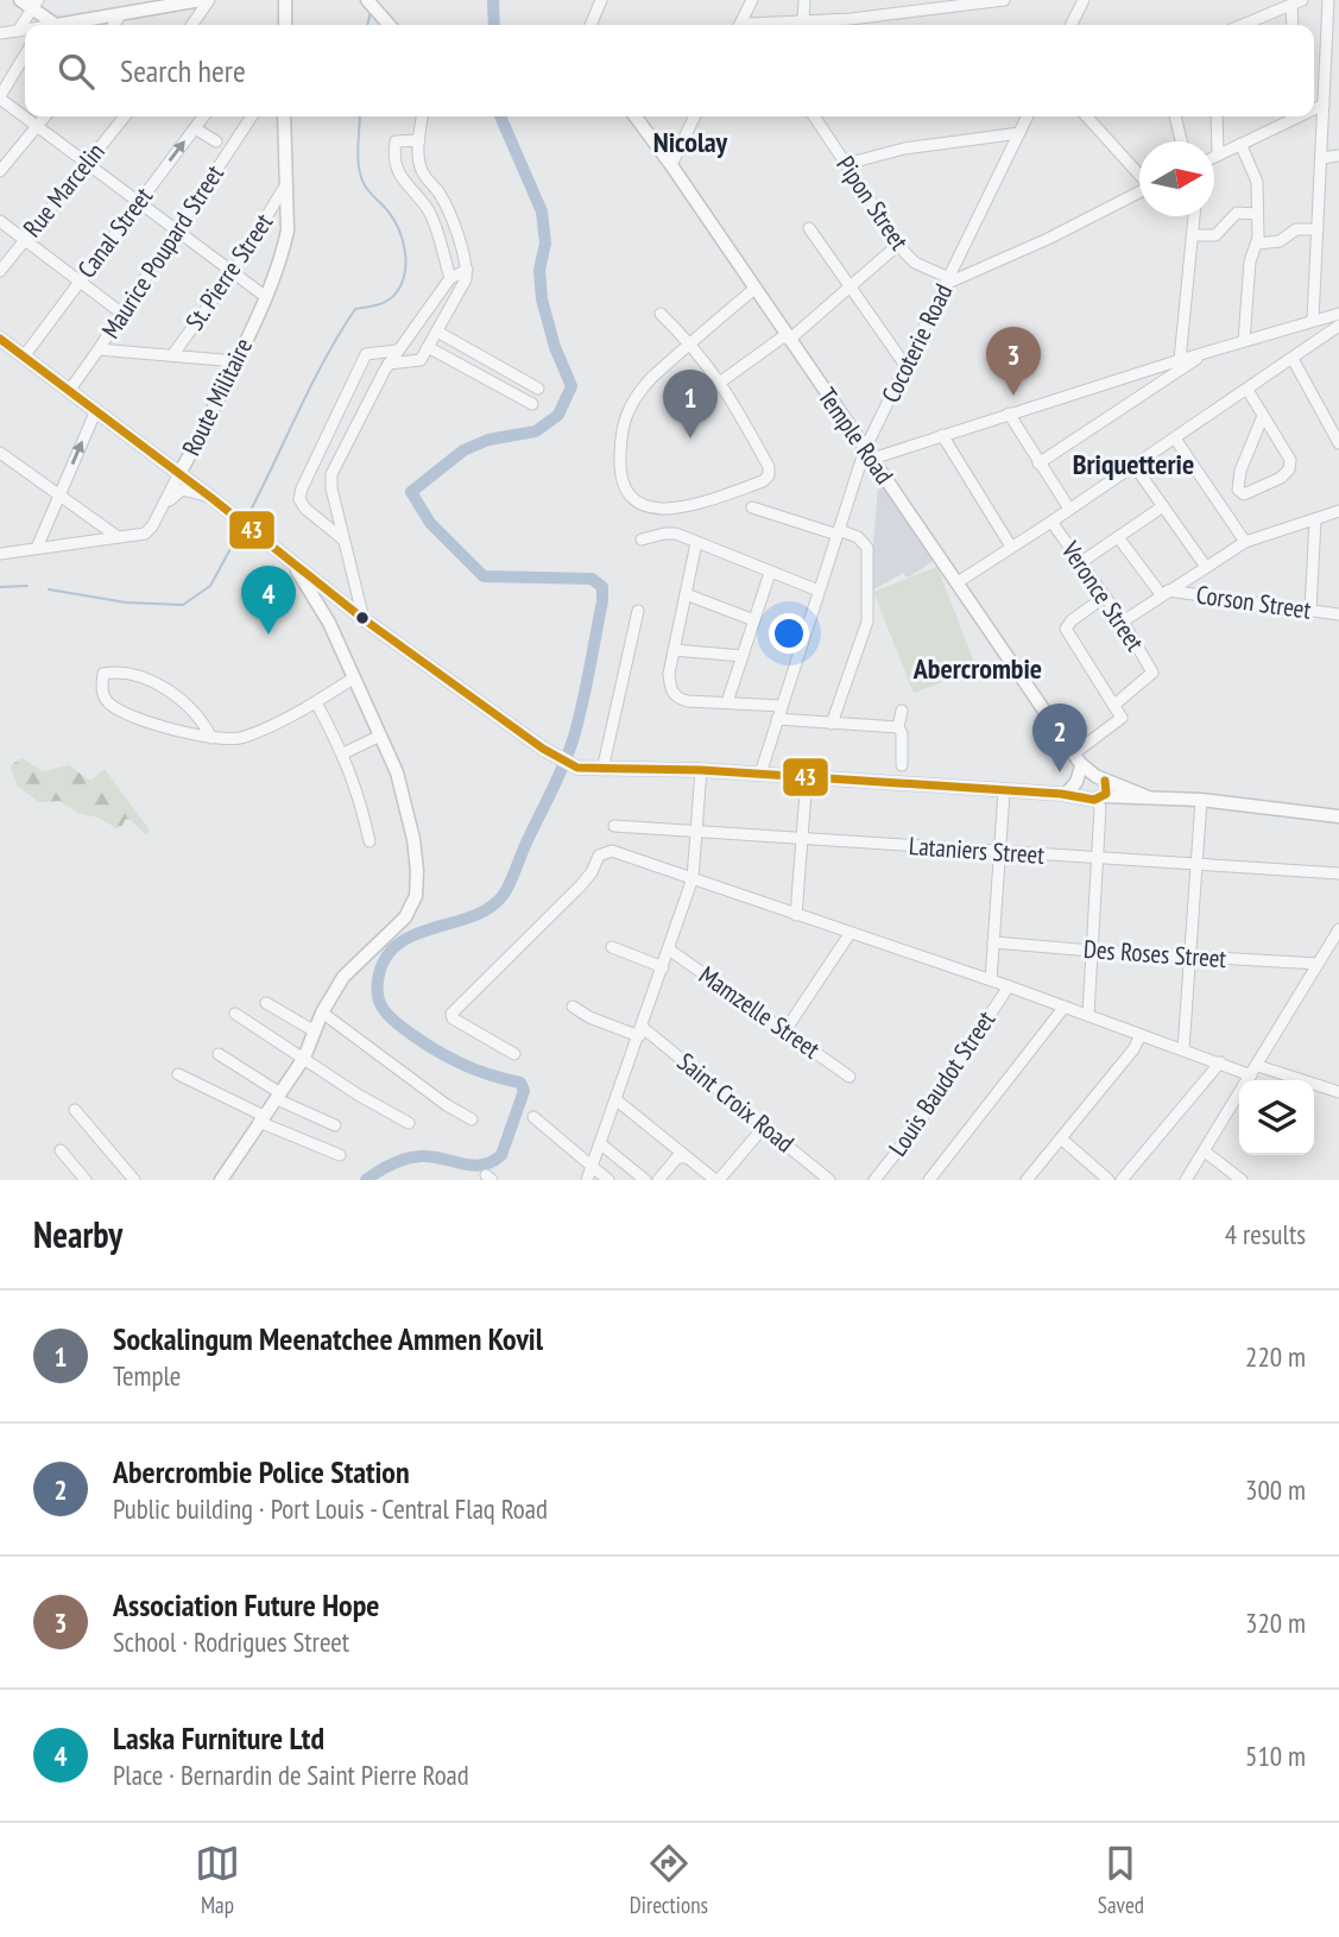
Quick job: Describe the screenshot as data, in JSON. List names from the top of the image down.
{
  "streets": {
    "main road": ["Route Militaire", "Temple Road"],
    "street": [
      "Rue Marcelin",
      "Pipon Street",
      "Canal Street",
      "Maurice Poupard Street",
      "St. Pierre Street",
      "Cocoterie Road",
      "Veronce Street",
      "Corson Street",
      "Lataniers Street",
      "Des Roses Street",
      "Mamzelle Street",
      "Louis Baudot Street",
      "Saint Croix Road"
    ]
  },
  "crossings": [
    ["Pipon Street", "Cocoterie Road"],
    ["St. Pierre Street", "Route Militaire"],
    ["Cocoterie Road", "Temple Road"]
  ],
  "districts": ["Nicolay", "Briquetterie", "Abercrombie"],
  "lines": ["transit line 43"],
  "north": "right",
  "page": {
    "search": "Search here",
    "pins": [
      "3",
      "1",
      "4",
      "2"
    ],
    "heading": ["Nearby", "4 results"],
    "list": [
      {
        "mark": "1",
        "name": "Sockalingum Meenatchee Ammen Kovil",
        "note": "Temple",
        "value": "220 m"
      },
      {
        "mark": "2",
        "name": "Abercrombie Police Station",
        "note": "Public building · Port Louis - Central Flaq Road",
        "value": "300 m"
      },
      {
        "mark": "3",
        "name": "Association Future Hope",
        "note": "School · Rodrigues Street",
        "value": "320 m"
      },
      {
        "mark": "4",
        "name": "Laska Furniture Ltd",
        "note": "Place · Bernardin de Saint Pierre Road",
        "value": "510 m"
      }
    ],
    "nav": ["Map", "Directions", "Saved"]
  }
}
